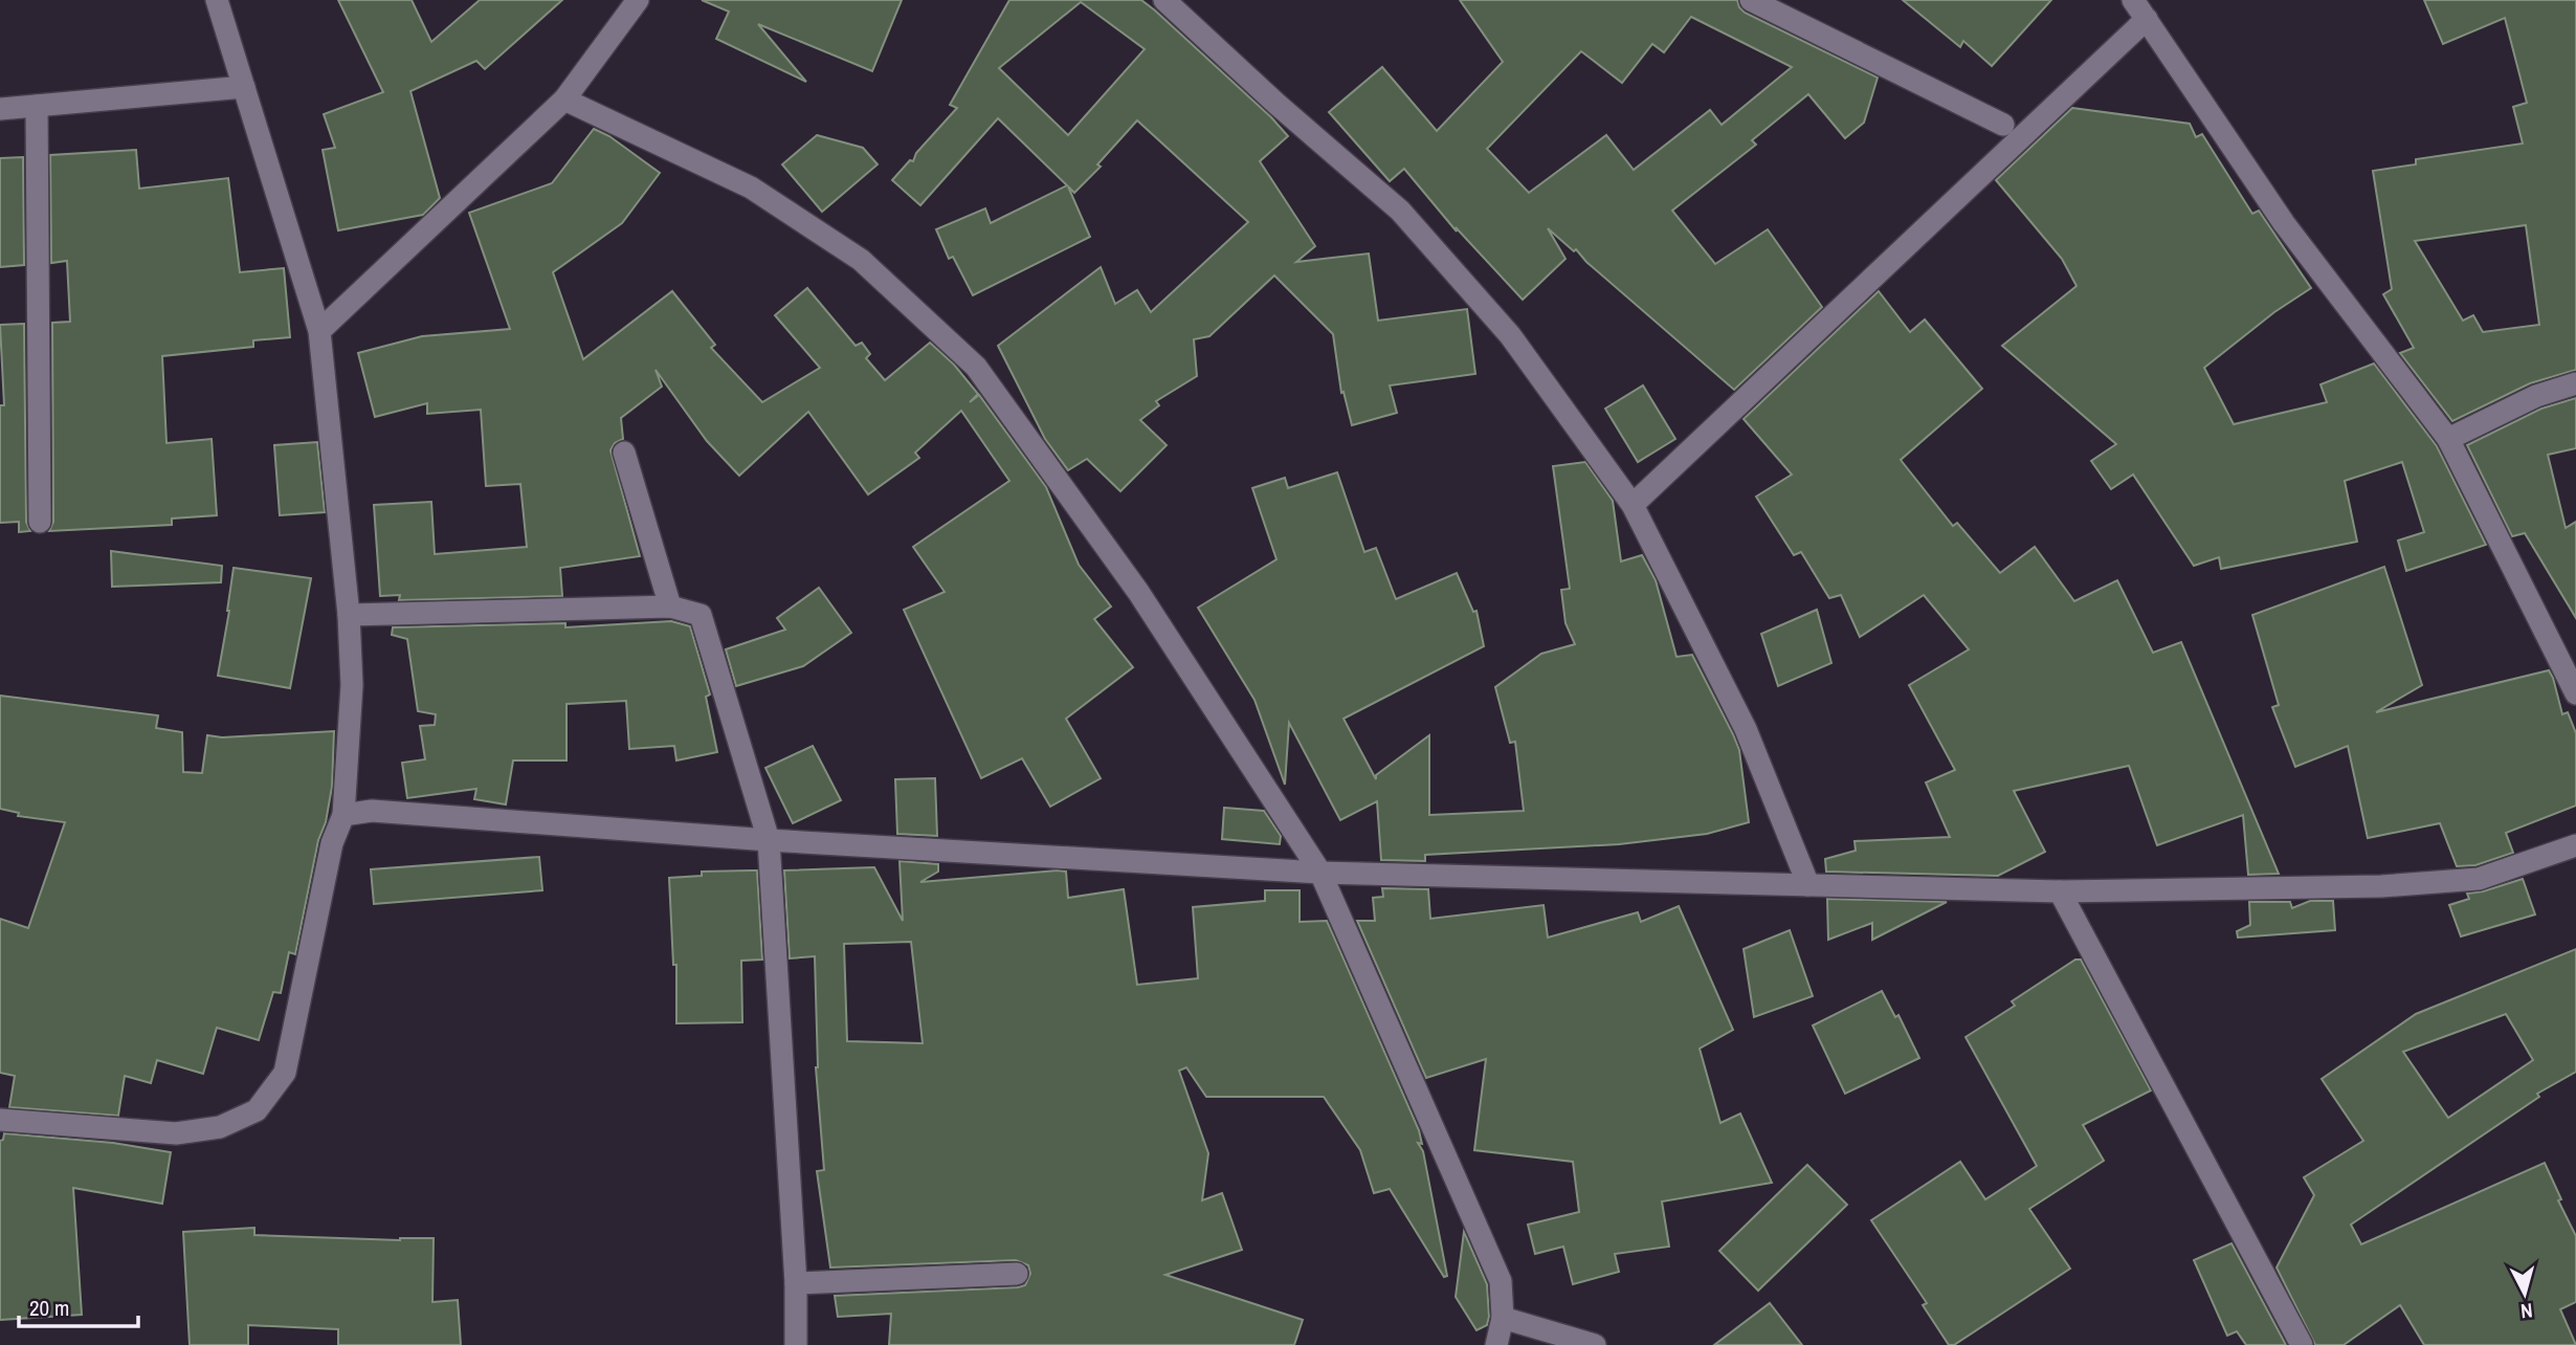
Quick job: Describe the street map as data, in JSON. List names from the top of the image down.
{
  "scale_bar": "20 m",
  "north": "bottom"
}
